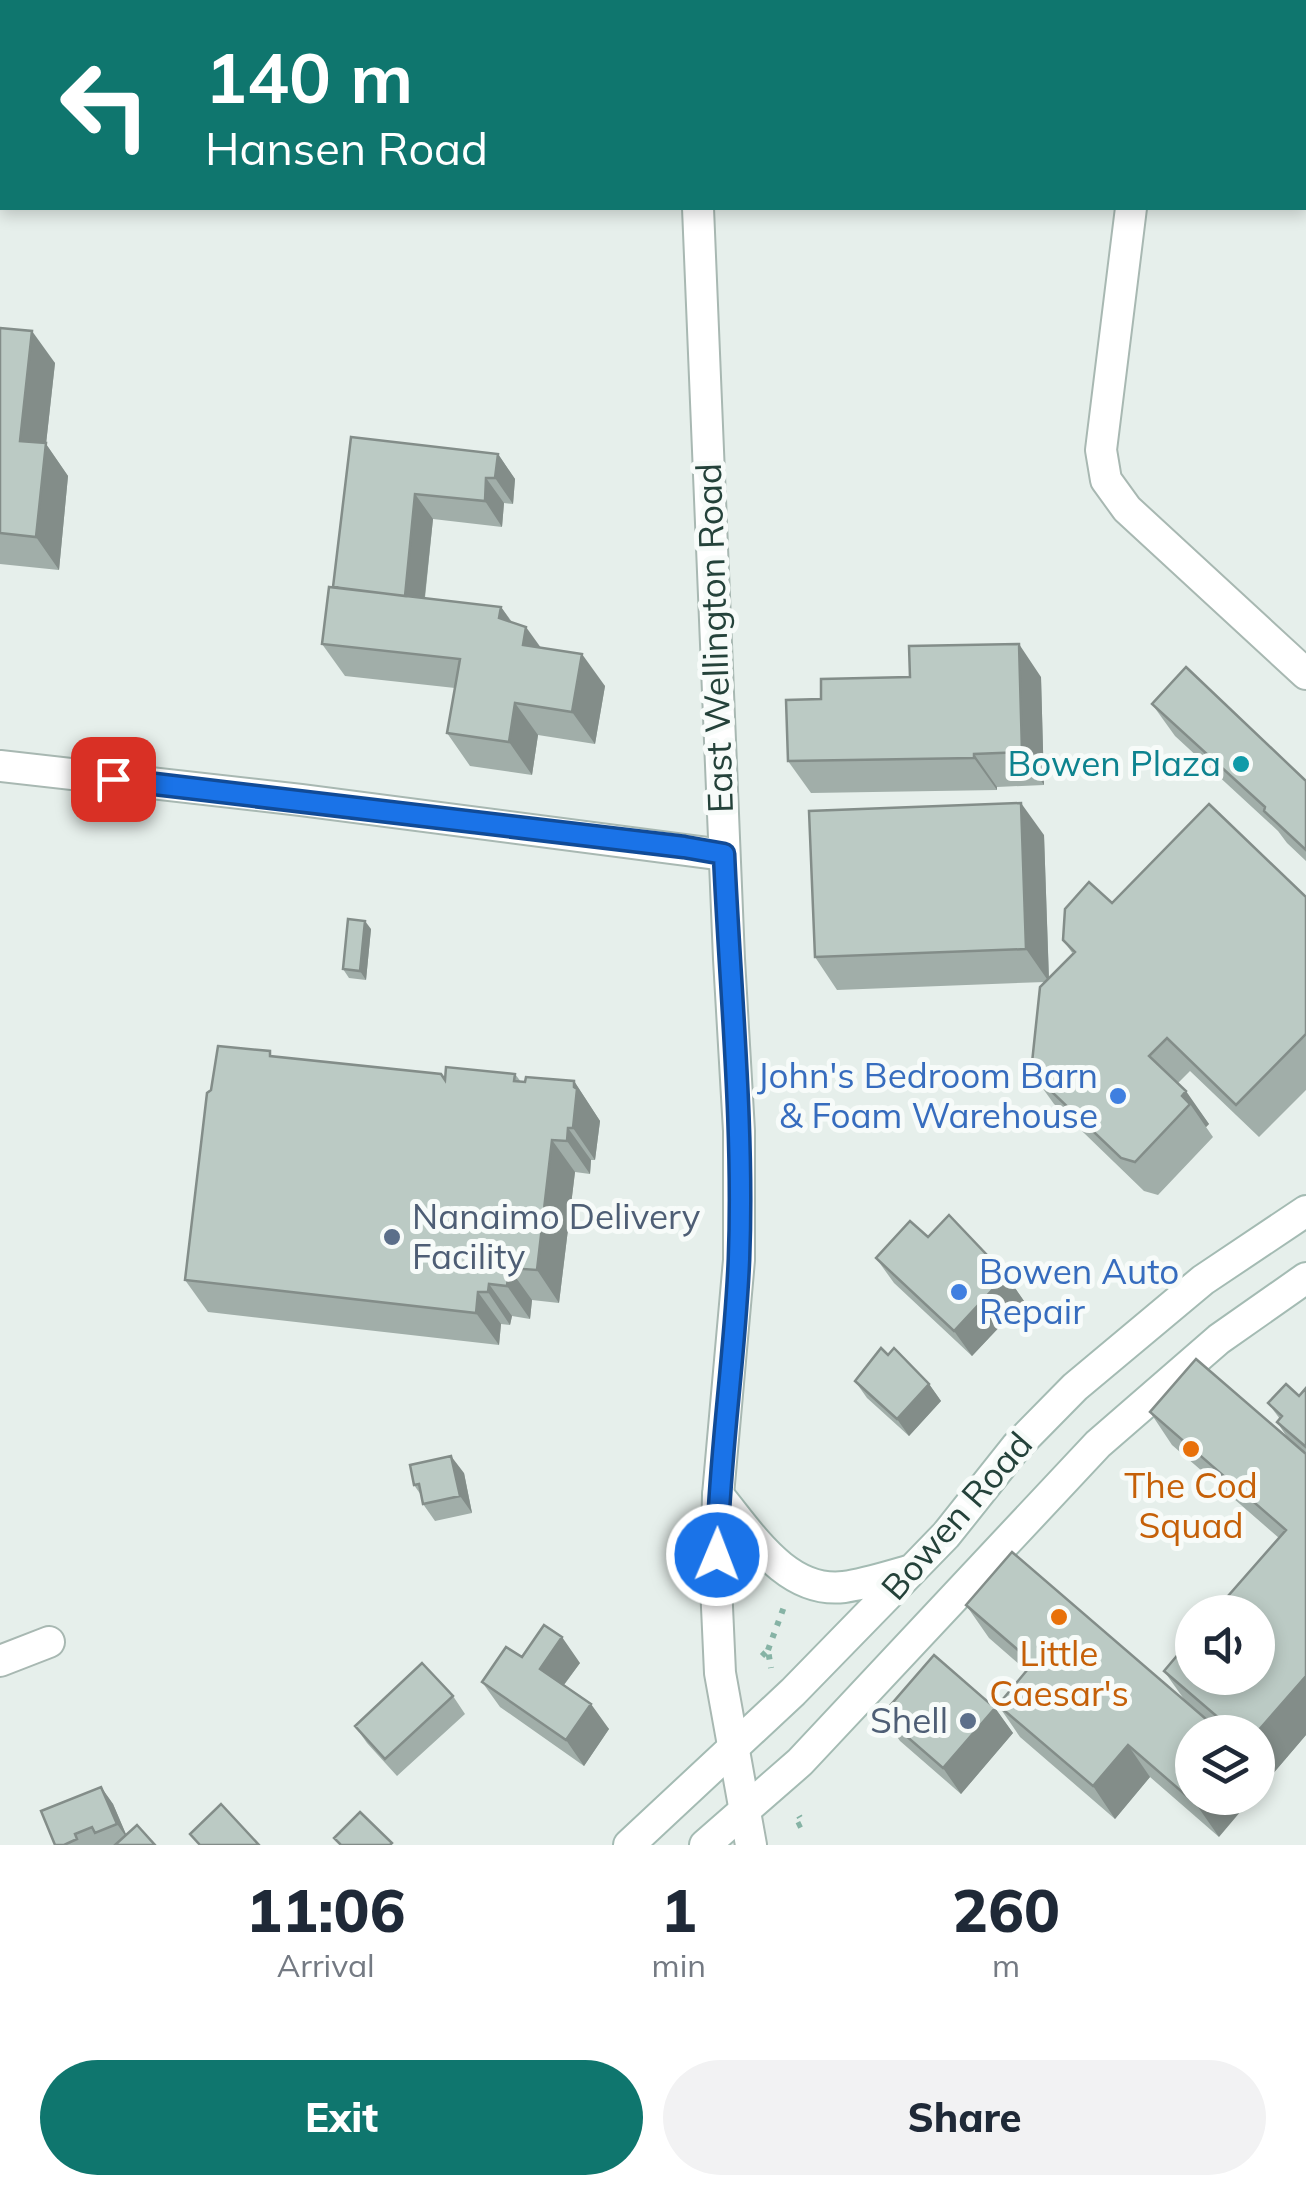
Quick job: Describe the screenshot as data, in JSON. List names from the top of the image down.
{
  "streets": {
    "street": ["East Wellington Road", "Bowen Road"]
  },
  "crossings": [
    ["East Wellington Road", "Bowen Road"]
  ],
  "places": [
    "Bowen Plaza",
    "John's Bedroom Barn & Foam Warehouse",
    "Nanaimo Delivery Facility",
    "Bowen Auto Repair",
    "The Cod Squad",
    "Little Caesar's",
    "Shell"
  ],
  "page": {
    "turn": ["140 m", "Hansen Road"],
    "eta": [
      "11:06",
      "Arrival",
      "1",
      "min",
      "260",
      "m"
    ],
    "buttons": ["Exit", "Share"]
  }
}
